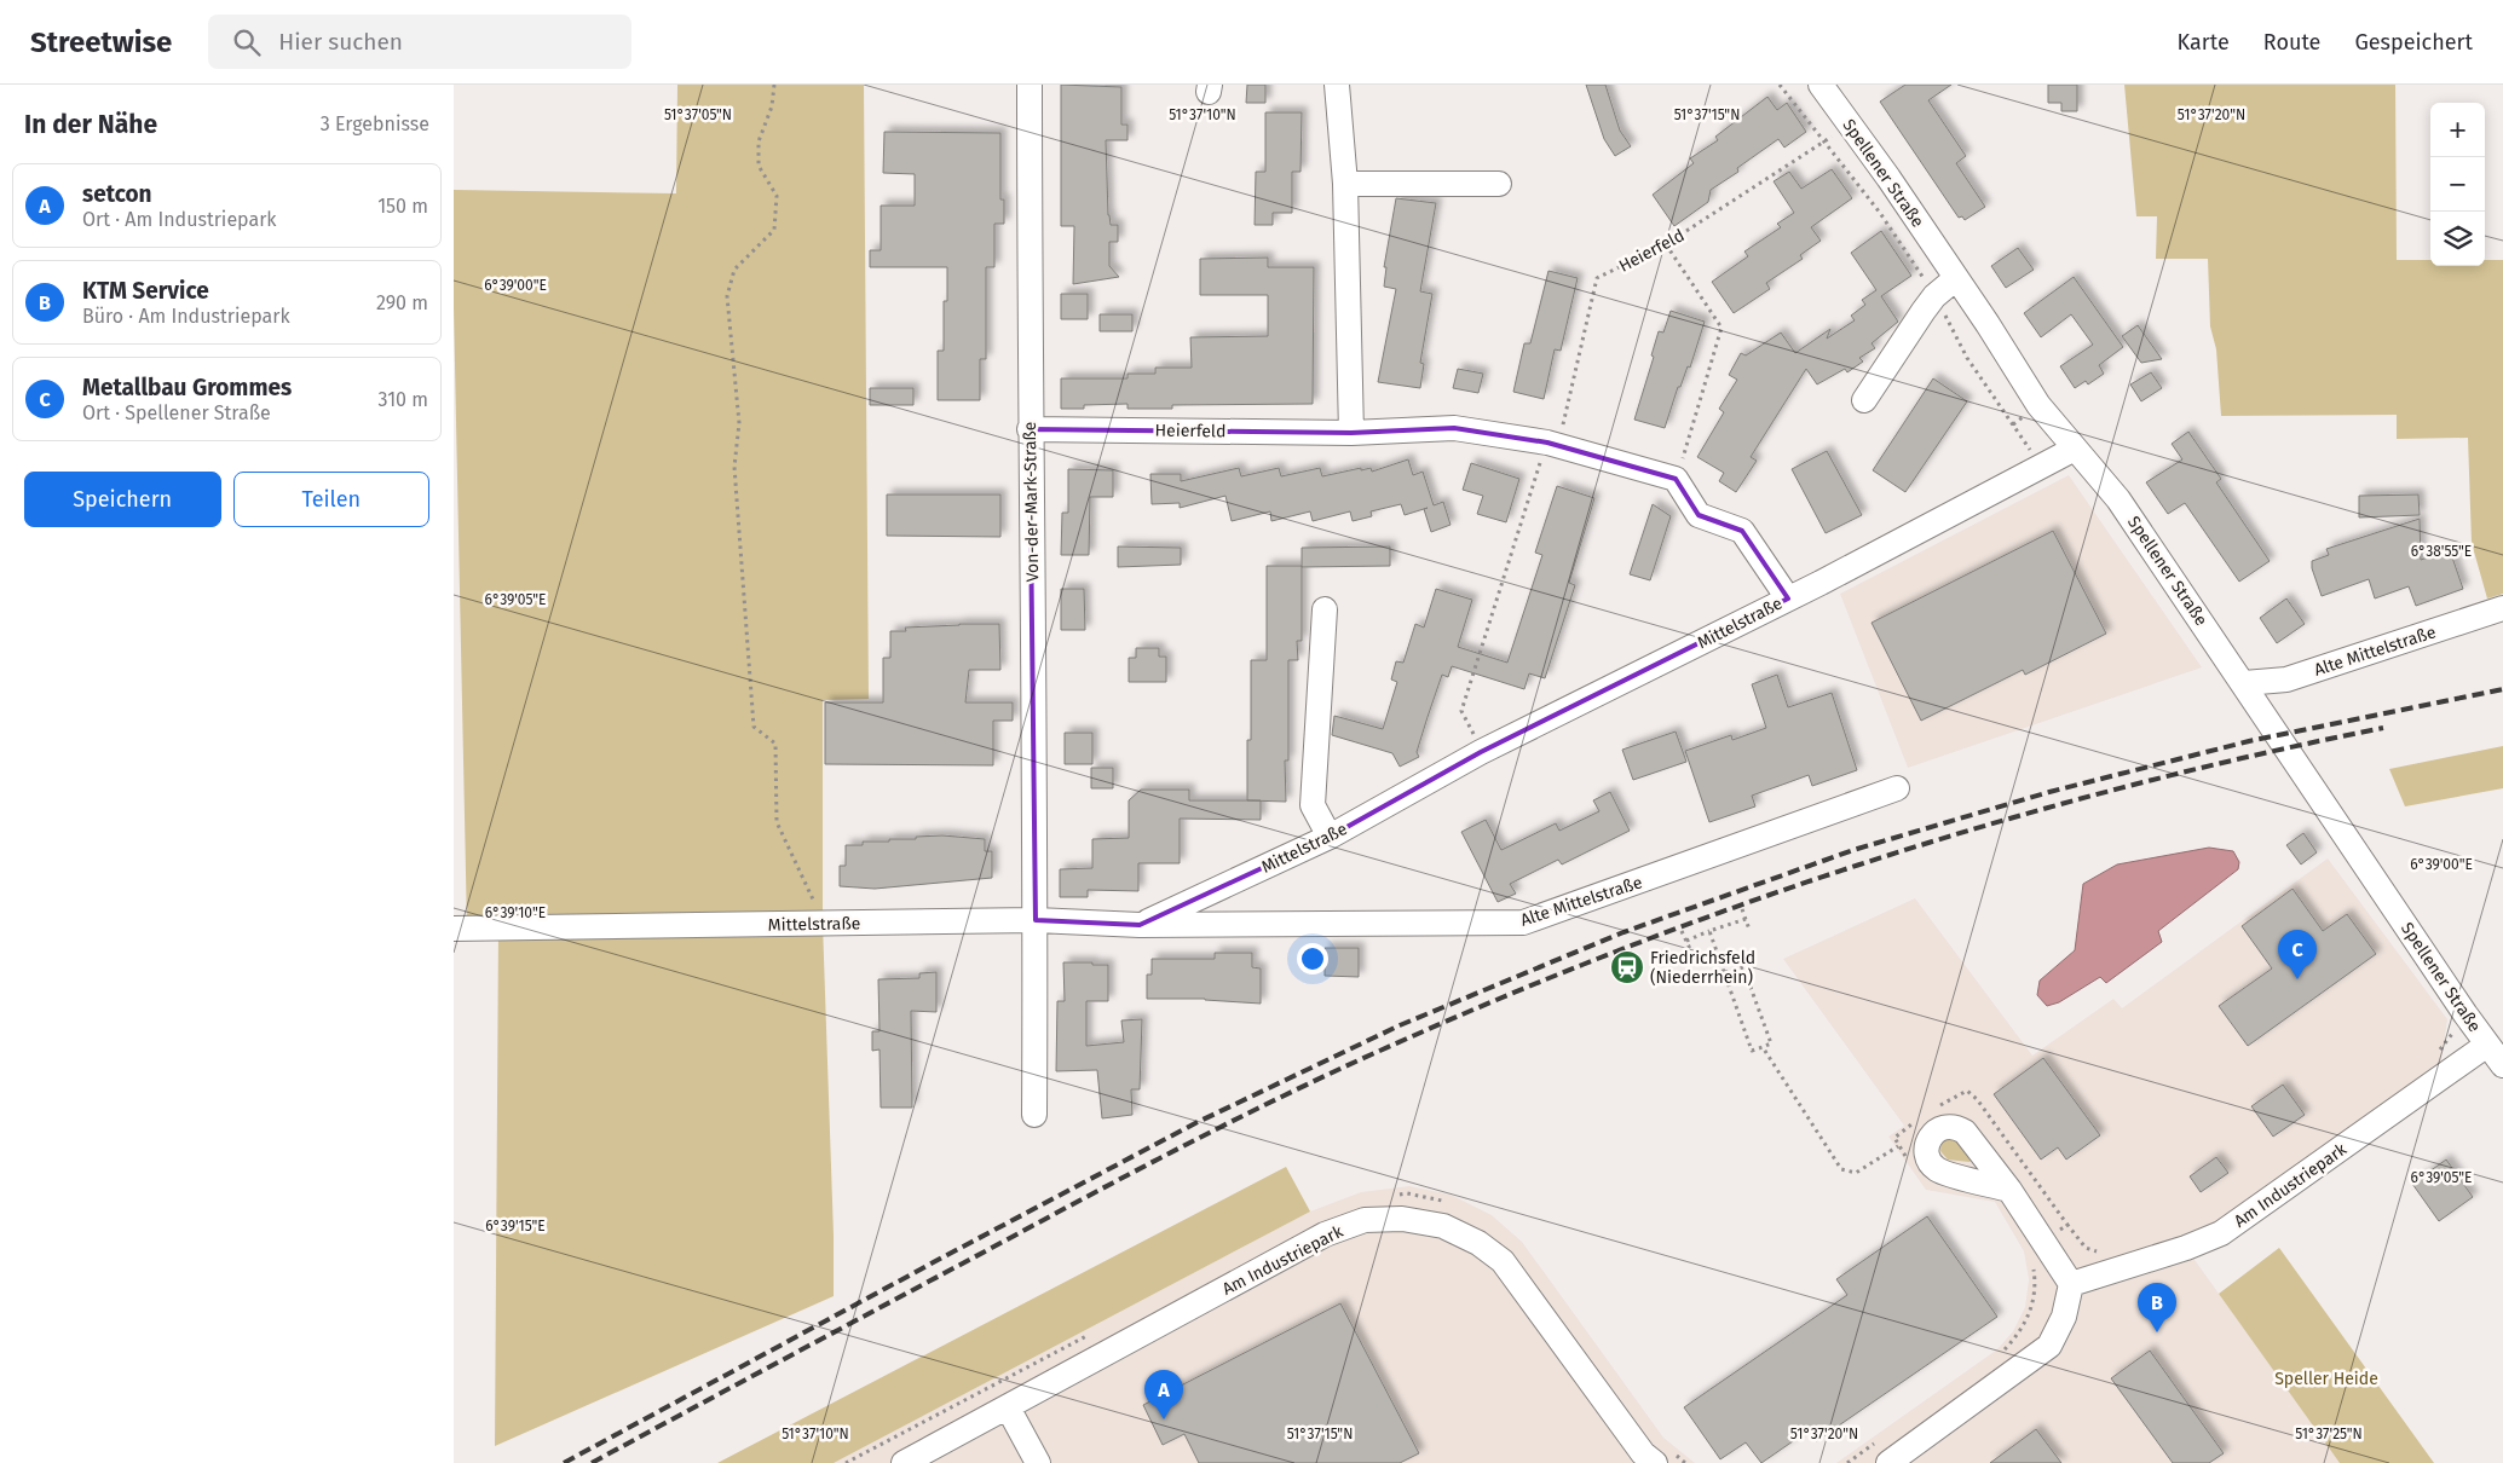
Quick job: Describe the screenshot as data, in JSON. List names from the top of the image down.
{
  "streets": {
    "street": [
      "Spellener Straße",
      "Heierfeld",
      "Von-der-Mark-Straße",
      "Mittelstraße",
      "Alte Mittelstraße",
      "Am Industriepark"
    ]
  },
  "crossings": [
    ["Spellener Straße", "Heierfeld"],
    ["Spellener Straße", "Mittelstraße"],
    ["Spellener Straße", "Alte Mittelstraße"],
    ["Spellener Straße", "Am Industriepark"],
    ["Heierfeld", "Von-der-Mark-Straße"],
    ["Heierfeld", "Mittelstraße"],
    ["Von-der-Mark-Straße", "Mittelstraße"],
    ["Mittelstraße", "Alte Mittelstraße"]
  ],
  "parks": ["Speller Heide"],
  "places": {
    "station": ["Friedrichsfeld (Niederrhein)"]
  },
  "page": {
    "header": "Streetwise",
    "search": "Hier suchen",
    "nav": ["Karte", "Route", "Gespeichert"],
    "heading": ["In der Nähe", "3 Ergebnisse"],
    "map_buttons": ["+", "−"],
    "list": [
      {
        "mark": "A",
        "name": "setcon",
        "note": "Ort · Am Industriepark",
        "value": "150 m"
      },
      {
        "mark": "B",
        "name": "KTM Service",
        "note": "Büro · Am Industriepark",
        "value": "290 m"
      },
      {
        "mark": "C",
        "name": "Metallbau Grommes",
        "note": "Ort · Spellener Straße",
        "value": "310 m"
      }
    ],
    "buttons": ["Speichern", "Teilen"],
    "pins": ["C", "B", "A"]
  },
  "coordinates": [
    "51°37'05\"N",
    "51°37'10\"N",
    "51°37'15\"N",
    "51°37'20\"N",
    "6°39'00\"E",
    "6°38'55\"E",
    "6°39'05\"E",
    "6°39'10\"E",
    "6°39'15\"E",
    "51°37'25\"N"
  ]
}
